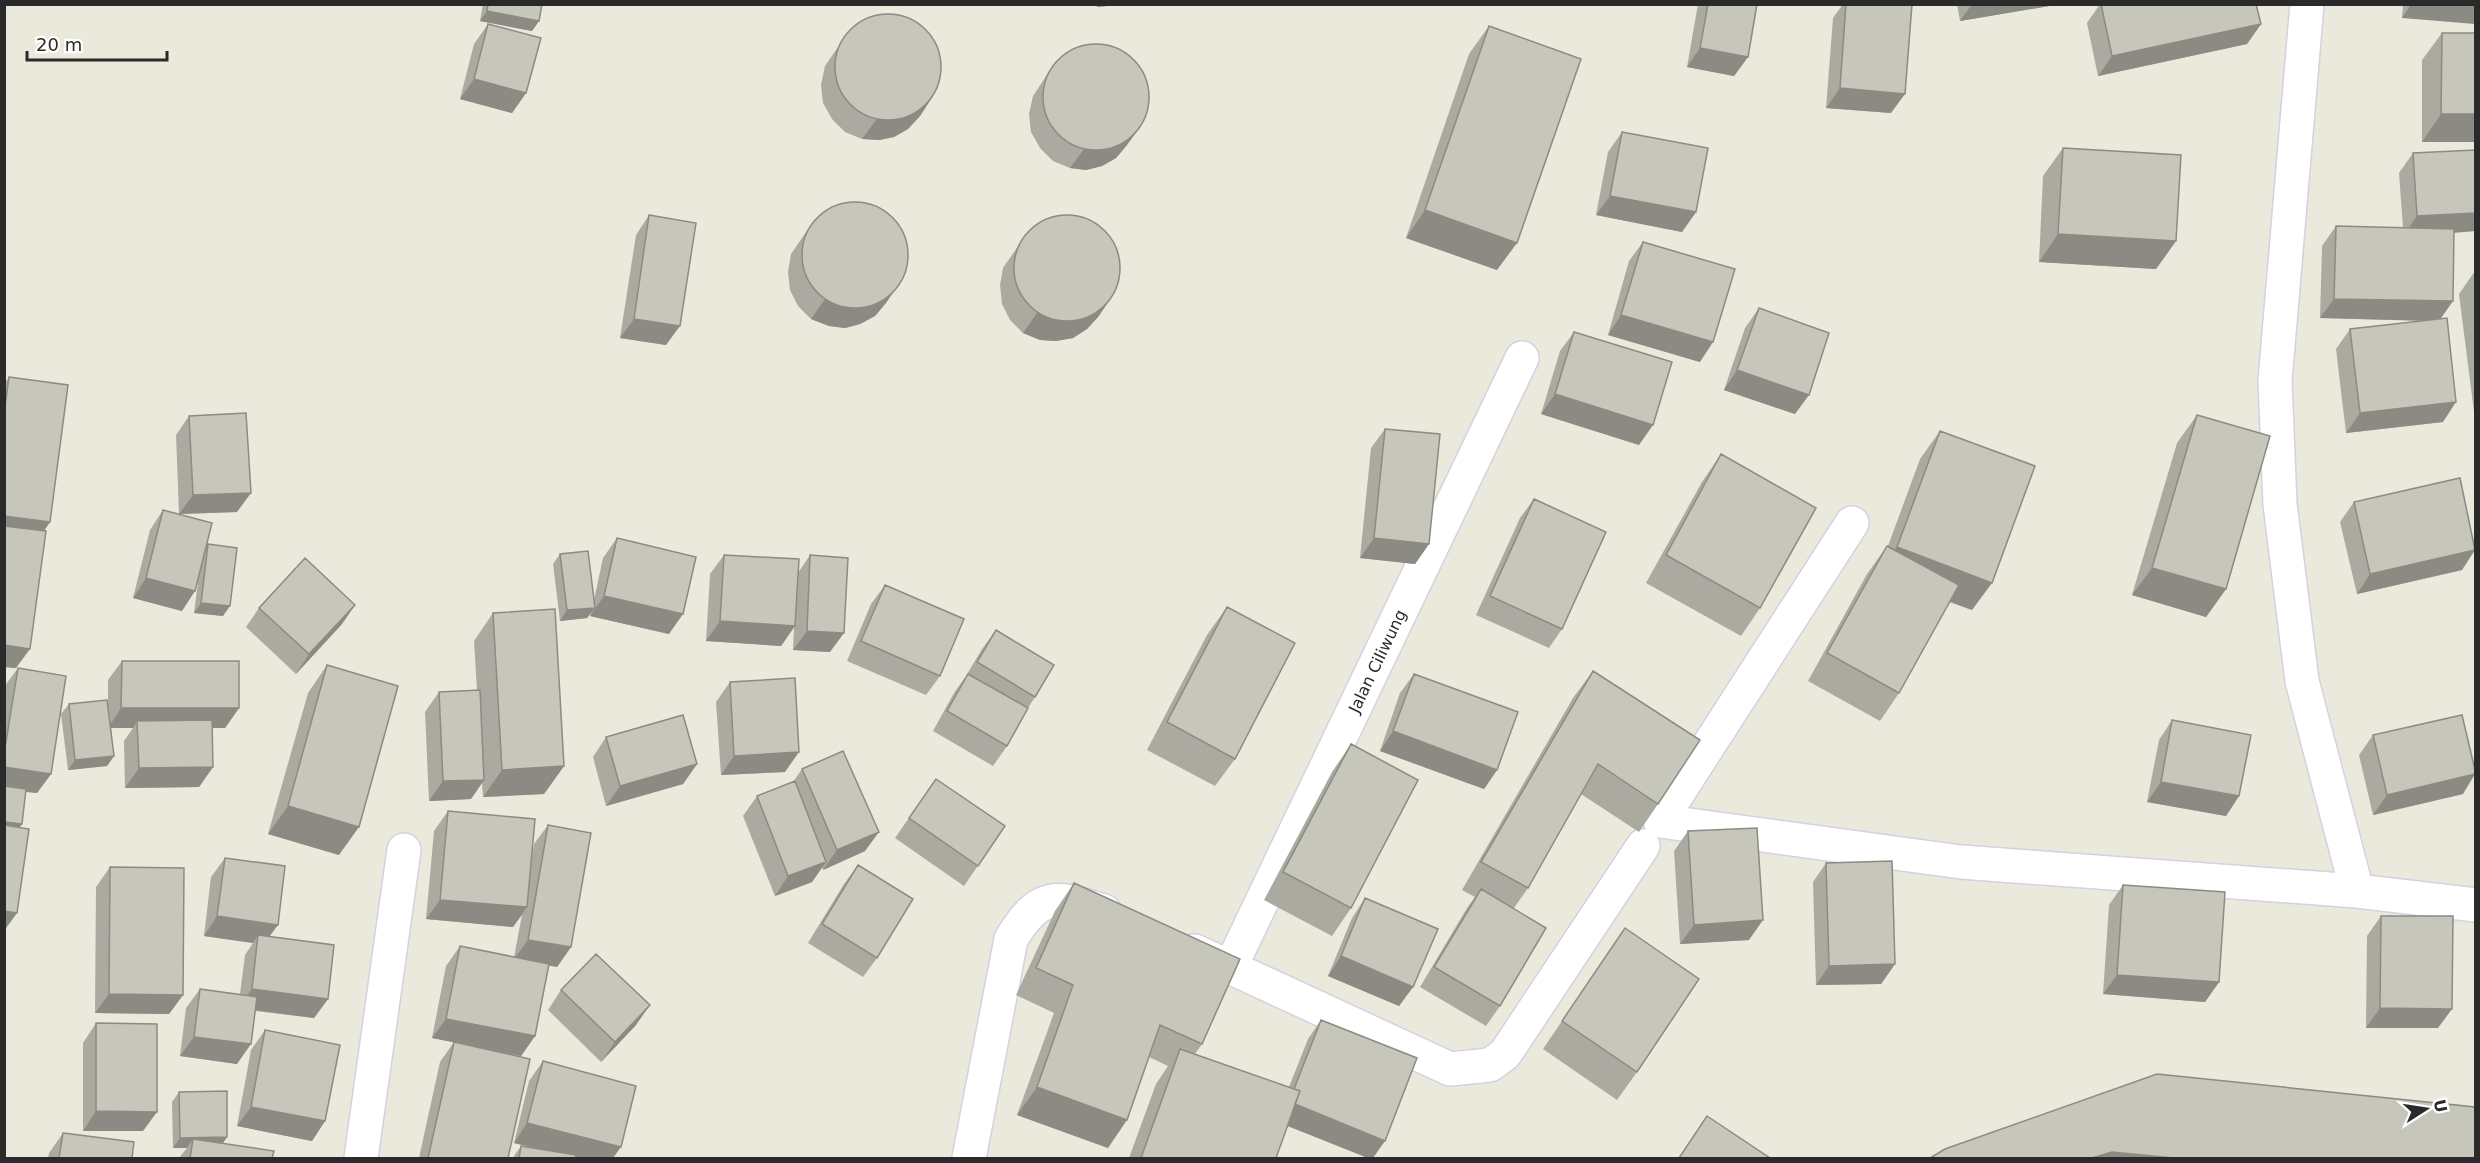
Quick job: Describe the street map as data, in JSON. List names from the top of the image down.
{
  "streets": {
    "street": ["Jalan Ciliwung"]
  },
  "scale_bar": "20 m",
  "north": "right"
}
